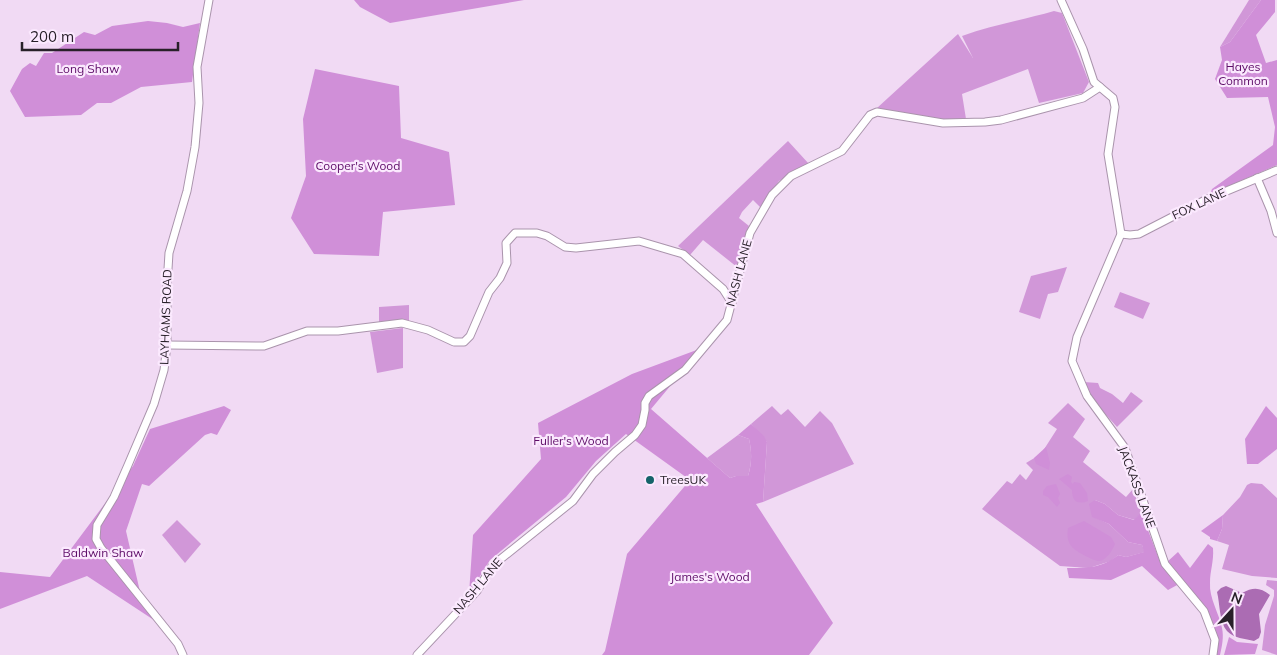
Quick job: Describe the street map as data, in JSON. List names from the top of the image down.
{
  "streets": {
    "street": [
      "FOX LANE",
      "NASH LANE",
      "LAYHAMS ROAD",
      "JACKASS LANE"
    ]
  },
  "crossings": [
    ["FOX LANE", "JACKASS LANE"]
  ],
  "parks": [
    "Hayes Common",
    "Long Shaw",
    "Cooper's Wood",
    "Fuller's Wood",
    "Baldwin Shaw",
    "James's Wood"
  ],
  "places": ["TreesUK"],
  "scale_bar": "200 m",
  "north": "top"
}
